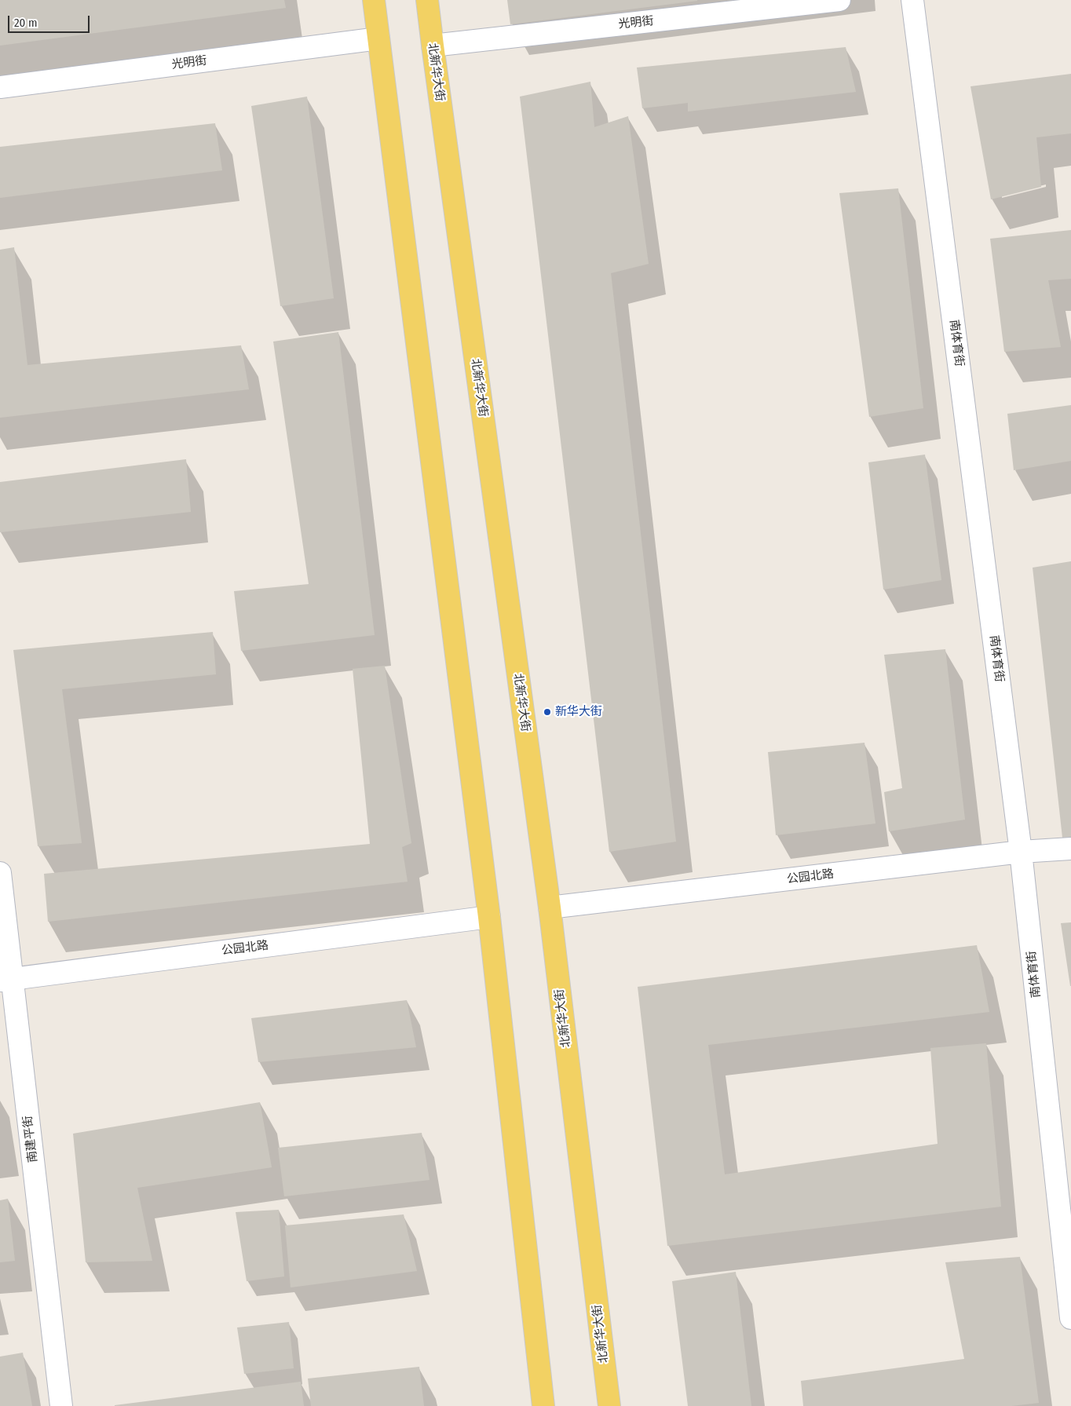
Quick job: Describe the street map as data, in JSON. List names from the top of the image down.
{
  "streets": {
    "main road": ["北新华大街"],
    "street": [
      "光明街",
      "南体育街",
      "公园北路",
      "南建平街"
    ]
  },
  "crossings": [
    ["光明街", "北新华大街"],
    ["北新华大街", "公园北路"],
    ["南体育街", "公园北路"],
    ["公园北路", "南建平街"]
  ],
  "places": ["新华大街"],
  "scale_bar": "20 m"
}
